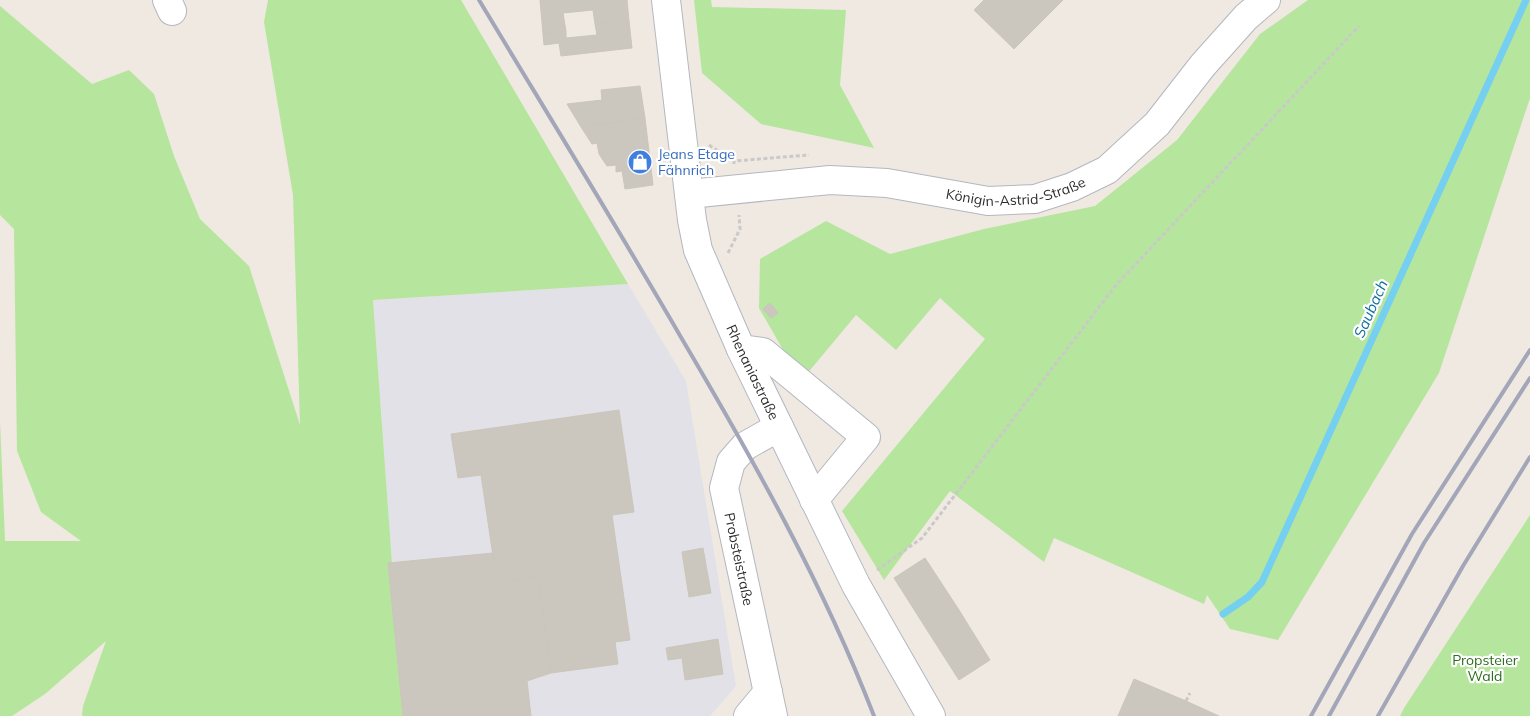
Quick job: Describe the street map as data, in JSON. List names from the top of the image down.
{
  "streets": {
    "street": ["Königin-Astrid-Straße", "Rhenaniastraße", "Probsteistraße"]
  },
  "crossings": [
    ["Königin-Astrid-Straße", "Rhenaniastraße"],
    ["Rhenaniastraße", "Probsteistraße"]
  ],
  "water": ["Saubach"],
  "parks": ["Propsteier Wald"],
  "places": {
    "shop": ["Jeans Etage Fähnrich"]
  }
}
